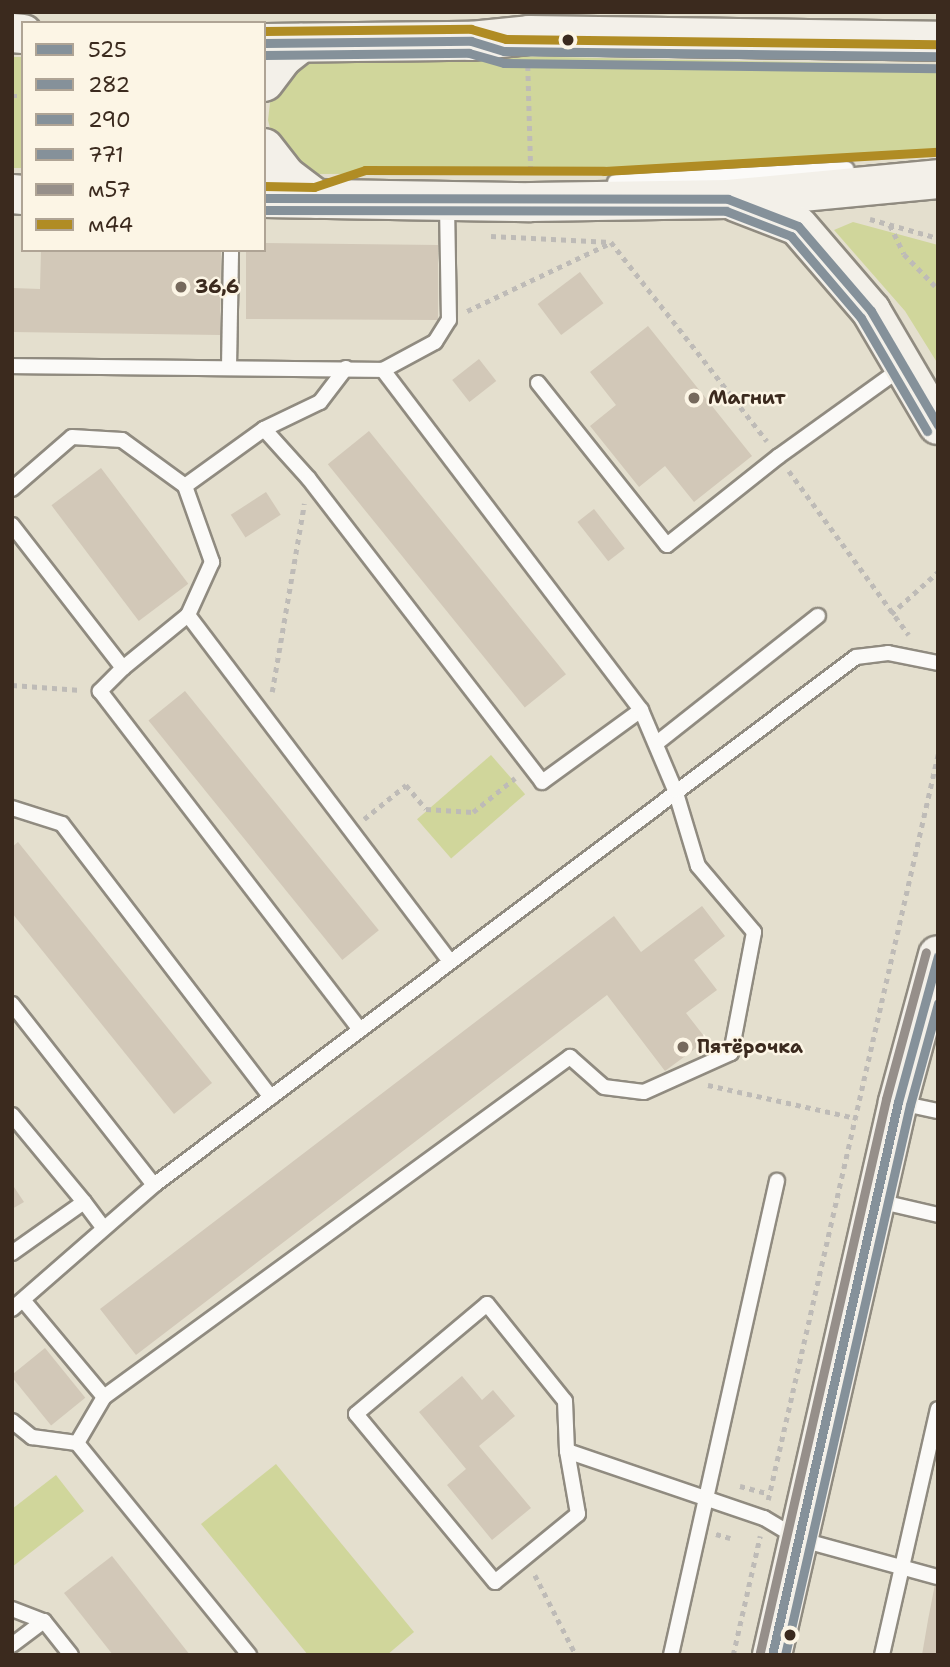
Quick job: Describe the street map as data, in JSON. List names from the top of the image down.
{
  "places": ["36,6", "Магнит", "Пятёрочка"],
  "lines": [
    "transit line м44",
    "transit line 525",
    "transit line 282",
    "transit line м57",
    "transit line 290",
    "transit line 771"
  ],
  "legend": [
    "525",
    "282",
    "290",
    "771",
    "м57",
    "м44"
  ]
}
